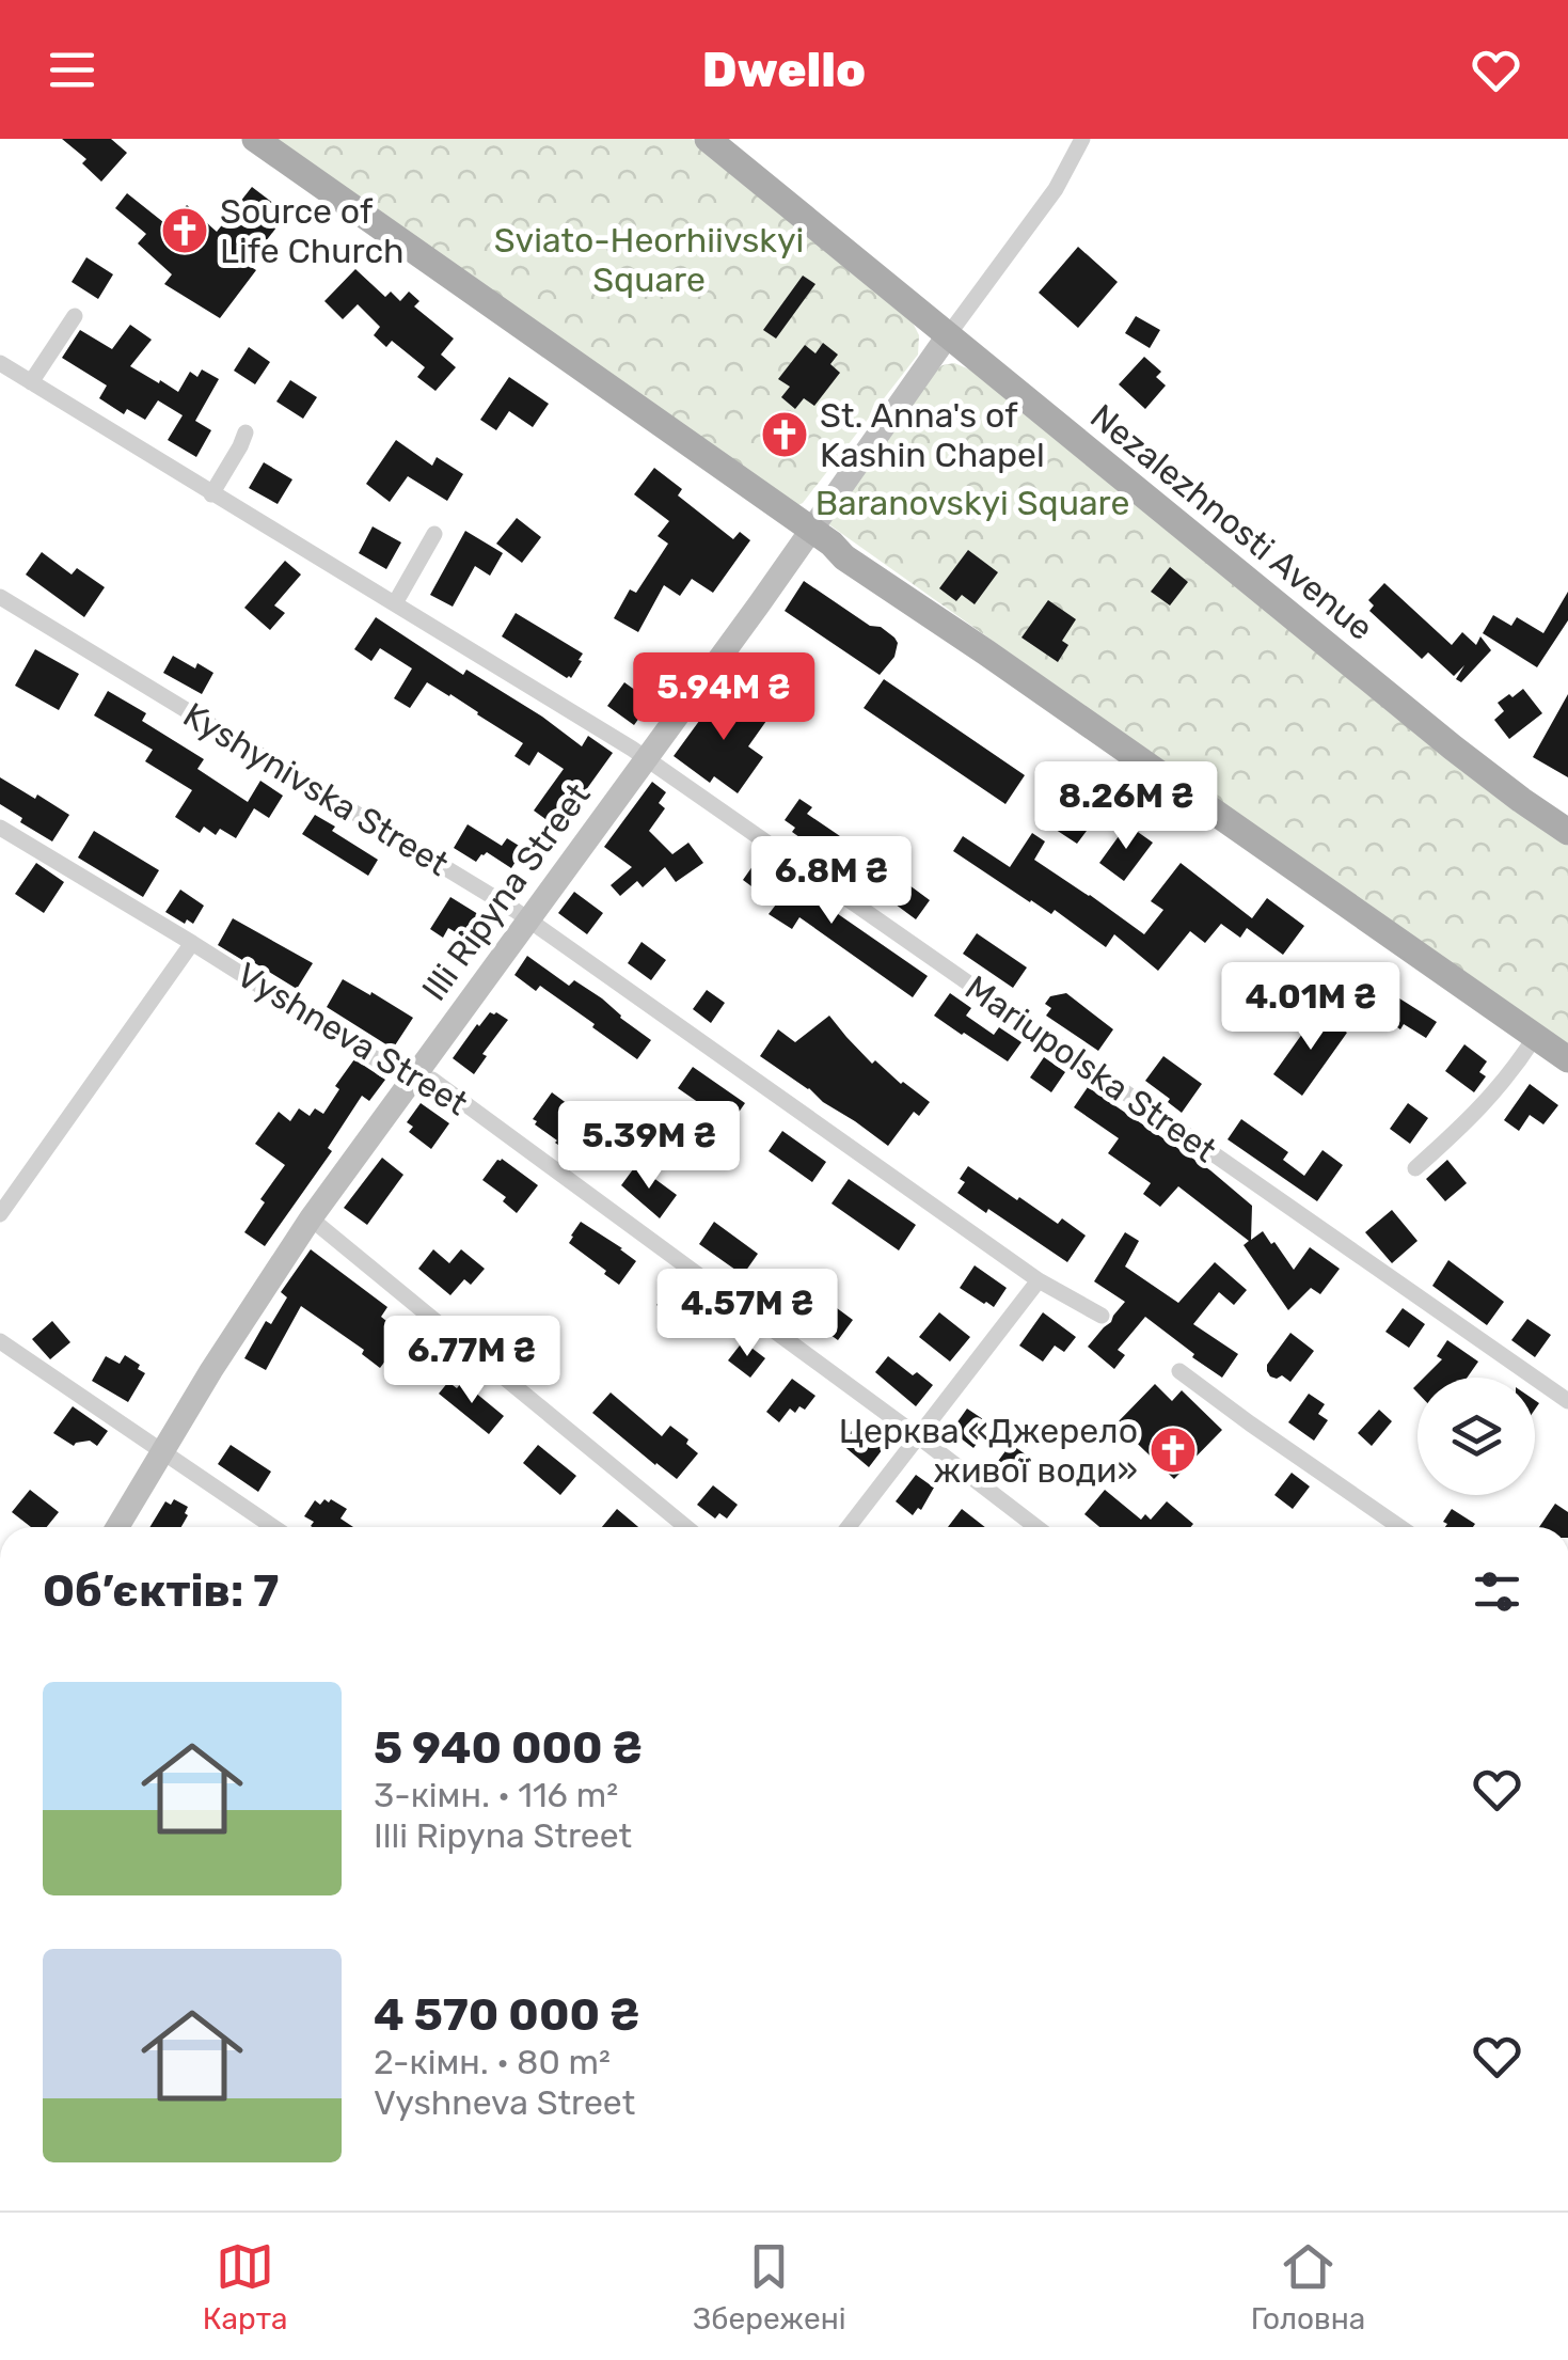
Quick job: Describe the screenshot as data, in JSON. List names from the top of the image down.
{
  "streets": {
    "main road": ["Nezalezhnosti Avenue"],
    "street": [
      "Kyshynivska Street",
      "Illi Ripyna Street",
      "Vyshneva Street",
      "Mariupolska Street"
    ]
  },
  "crossings": [
    ["Nezalezhnosti Avenue", "Illi Ripyna Street"],
    ["Kyshynivska Street", "Illi Ripyna Street"],
    ["Illi Ripyna Street", "Vyshneva Street"],
    ["Illi Ripyna Street", "Mariupolska Street"]
  ],
  "parks": ["Sviato-Heorhiivskyi Square", "Baranovskyi Square"],
  "places": {
    "church": ["Source of Life Church", "St. Anna's of Kashin Chapel", "Церква «Джерело живої води»"]
  },
  "page": {
    "header": "Dwello",
    "price": [
      "5.94M ₴",
      "8.26M ₴",
      "6.8M ₴",
      "4.01M ₴",
      "5.39M ₴",
      "4.57M ₴",
      "6.77M ₴"
    ],
    "heading": "Об’єктів: 7",
    "list": [
      {
        "name": "5 940 000 ₴",
        "note": "3-кімн. · 116 m² · Illi Ripyna Street"
      },
      {
        "name": "4 570 000 ₴",
        "note": "2-кімн. · 80 m² · Vyshneva Street"
      }
    ],
    "tabs": ["Карта", "Збережені", "Головна"]
  }
}
